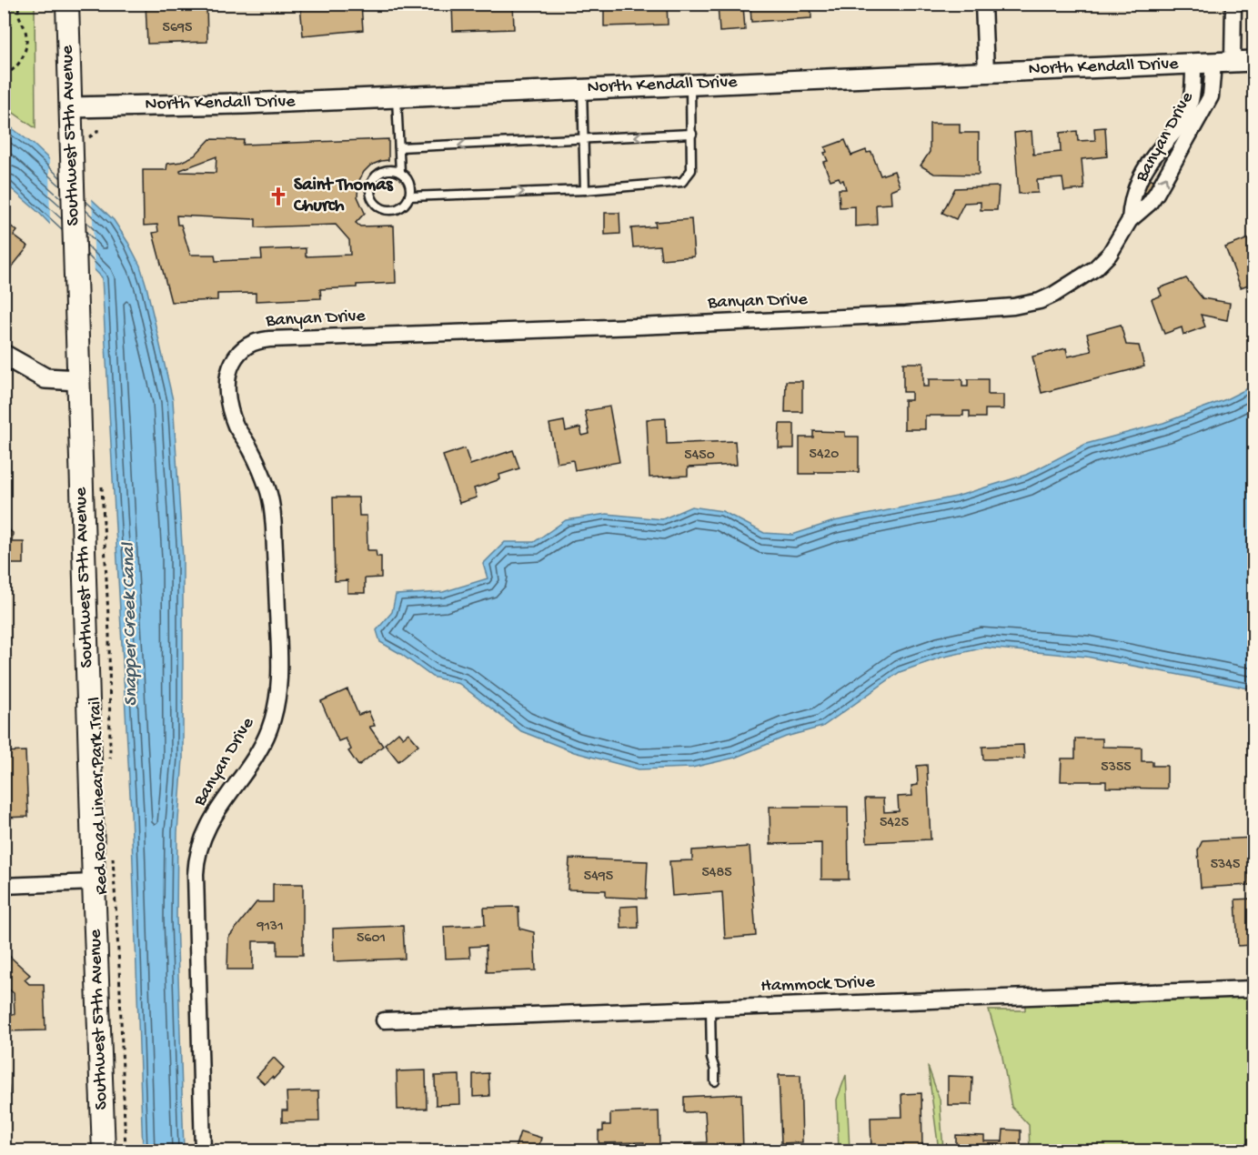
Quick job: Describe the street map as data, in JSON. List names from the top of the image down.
{
  "streets": {
    "main road": ["Southwest 57th Avenue"],
    "street": ["North Kendall Drive", "Banyan Drive", "Hammock Drive"],
    "path": ["Red Road Linear Park Trail"]
  },
  "crossings": [
    ["North Kendall Drive", "Southwest 57th Avenue"],
    ["North Kendall Drive", "Banyan Drive"]
  ],
  "water": ["Snapper Creek Canal"],
  "places": {
    "church": ["Saint Thomas Church"]
  },
  "house_numbers": [
    "5695",
    "5420",
    "5450",
    "5355",
    "5425",
    "5345",
    "5485",
    "5495",
    "9131",
    "5601"
  ]
}
